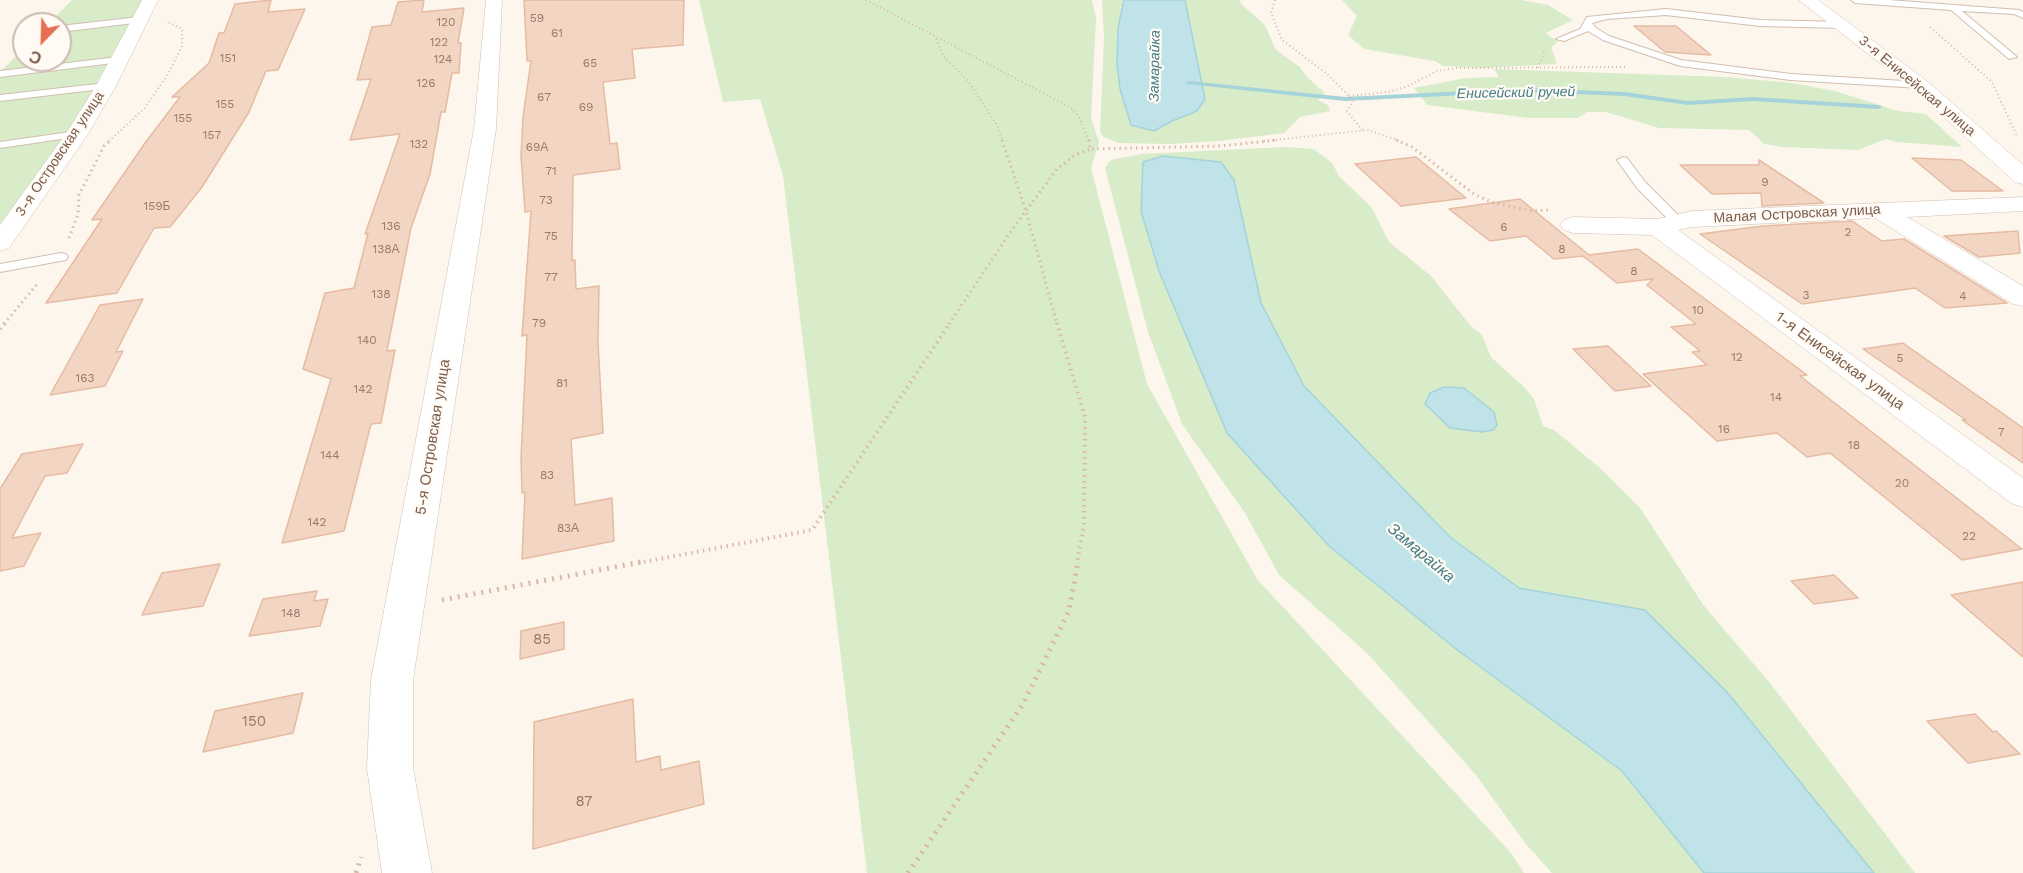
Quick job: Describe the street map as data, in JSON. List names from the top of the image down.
{
  "streets": {
    "street": [
      "3-я Енисейская улица",
      "3-я Островская улица",
      "Малая Островская улица",
      "1-я Енисейская улица",
      "5-я Островская улица"
    ]
  },
  "crossings": [
    ["Малая Островская улица", "1-я Енисейская улица"]
  ],
  "water": ["Замарайка", "Енисейский ручей"],
  "house_numbers": [
    "59",
    "120",
    "61",
    "122",
    "151",
    "124",
    "65",
    "126",
    "67",
    "155",
    "69",
    "155",
    "157",
    "132",
    "69А",
    "71",
    "9",
    "73",
    "159Б",
    "136",
    "6",
    "2",
    "75",
    "138А",
    "8",
    "8",
    "77",
    "138",
    "3",
    "4",
    "10",
    "79",
    "140",
    "12",
    "5",
    "163",
    "81",
    "142",
    "14",
    "16",
    "7",
    "18",
    "144",
    "83",
    "20",
    "142",
    "83А",
    "22",
    "148",
    "85",
    "150",
    "87"
  ],
  "north": "bottom left"
}
